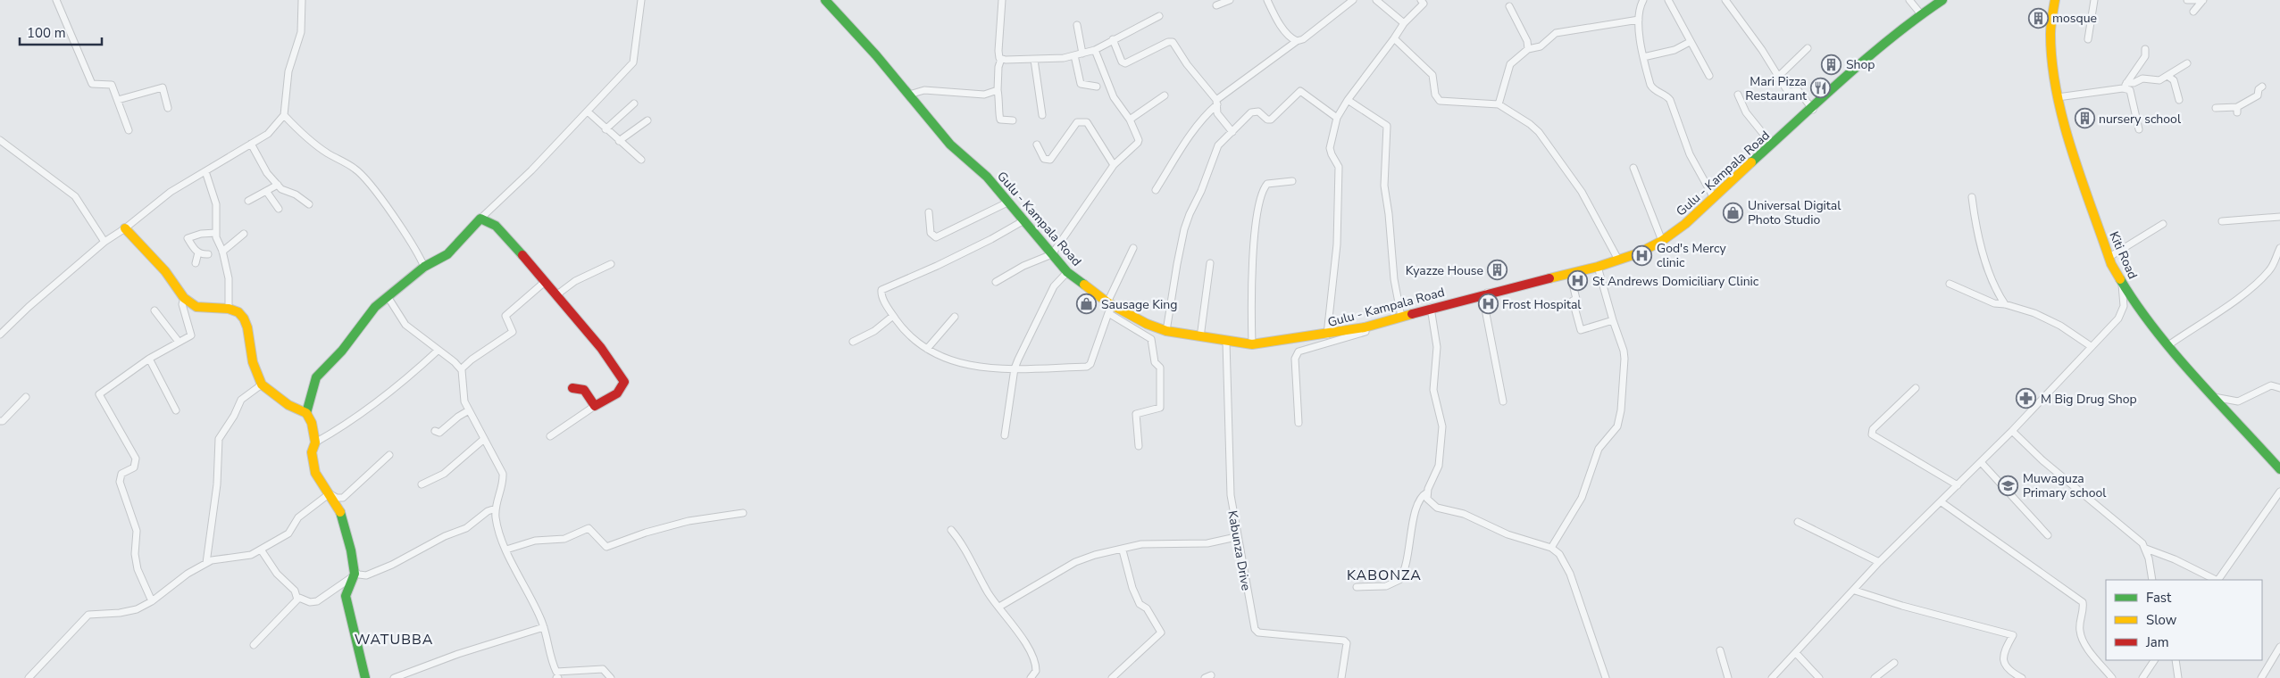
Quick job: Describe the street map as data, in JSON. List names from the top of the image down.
{
  "streets": {
    "street": ["Gulu - Kampala Road", "Kiti Road", "Kabunza Drive"]
  },
  "crossings": [
    ["Gulu - Kampala Road", "Kabunza Drive"]
  ],
  "districts": ["KABONZA", "WATUBBA"],
  "places": {
    "building": [
      "mosque",
      "Shop",
      "nursery school",
      "Kyazze House"
    ],
    "restaurant": ["Mari Pizza Restaurant"],
    "shop": ["Universal Digital Photo Studio", "Sausage King"],
    "hospital": ["God's Mercy clinic", "St Andrews Domiciliary Clinic", "Frost Hospital"],
    "pharmacy": ["M Big Drug Shop"],
    "school or university": ["Muwaguza Primary school"]
  },
  "legend": ["Fast", "Slow", "Jam"],
  "scale_bar": "100 m"
}
